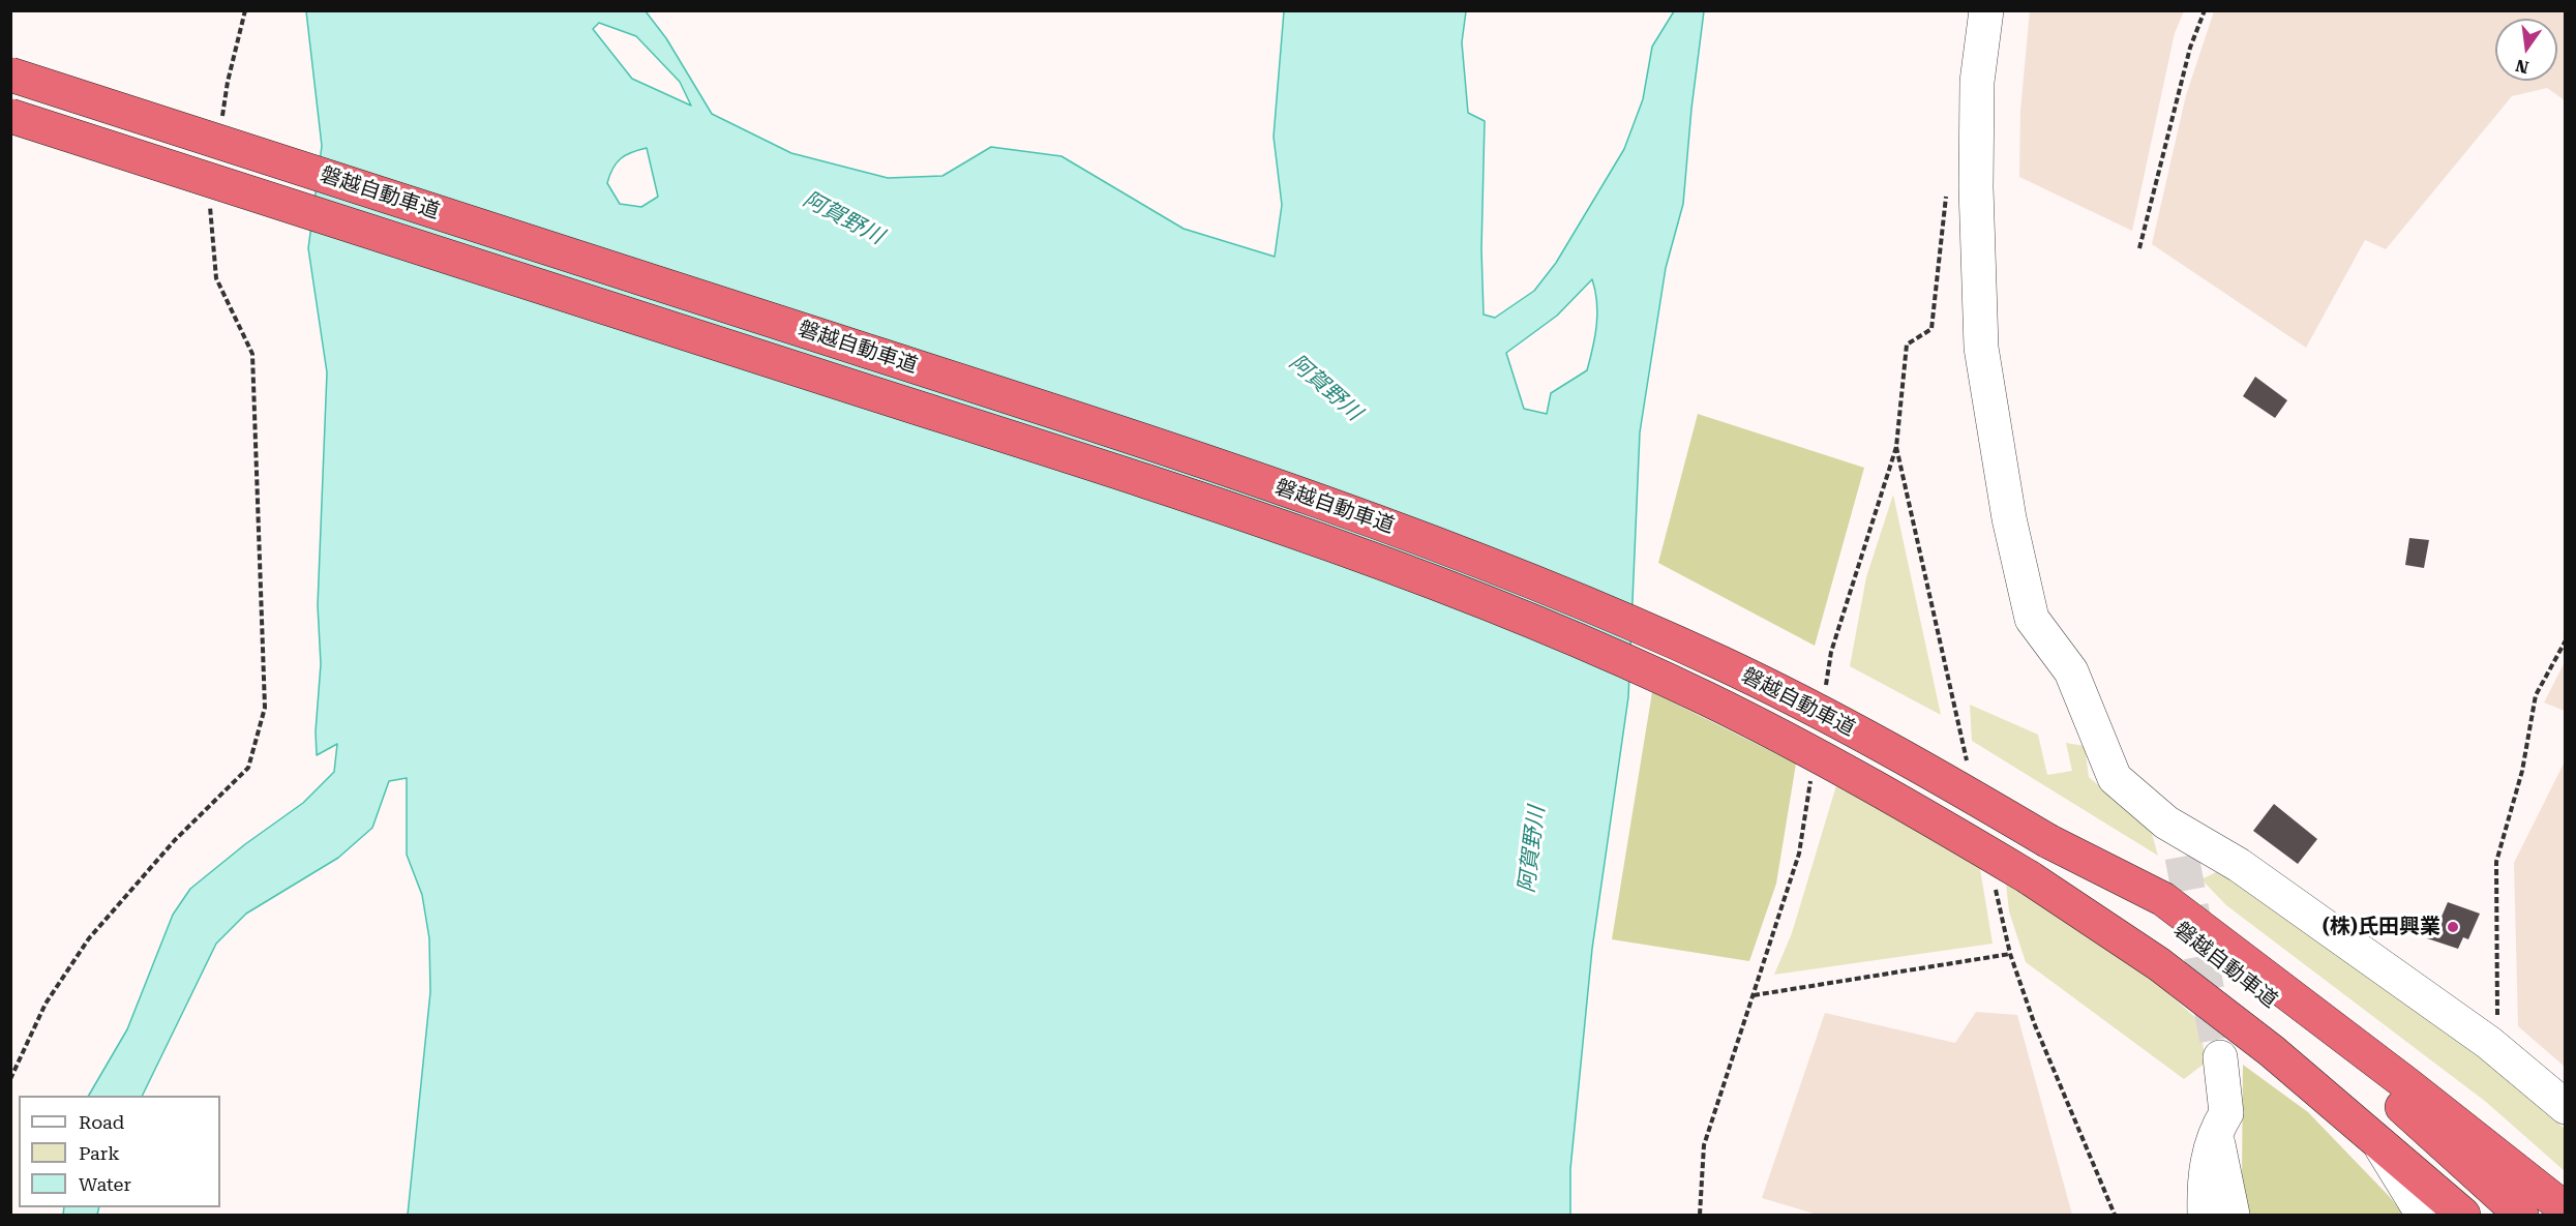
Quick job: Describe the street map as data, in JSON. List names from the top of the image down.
{
  "streets": {
    "highway": ["磐越自動車道"]
  },
  "water": ["阿賀野川"],
  "places": ["(株)氏田興業"],
  "legend": ["Road", "Park", "Water"],
  "north": "bottom"
}
